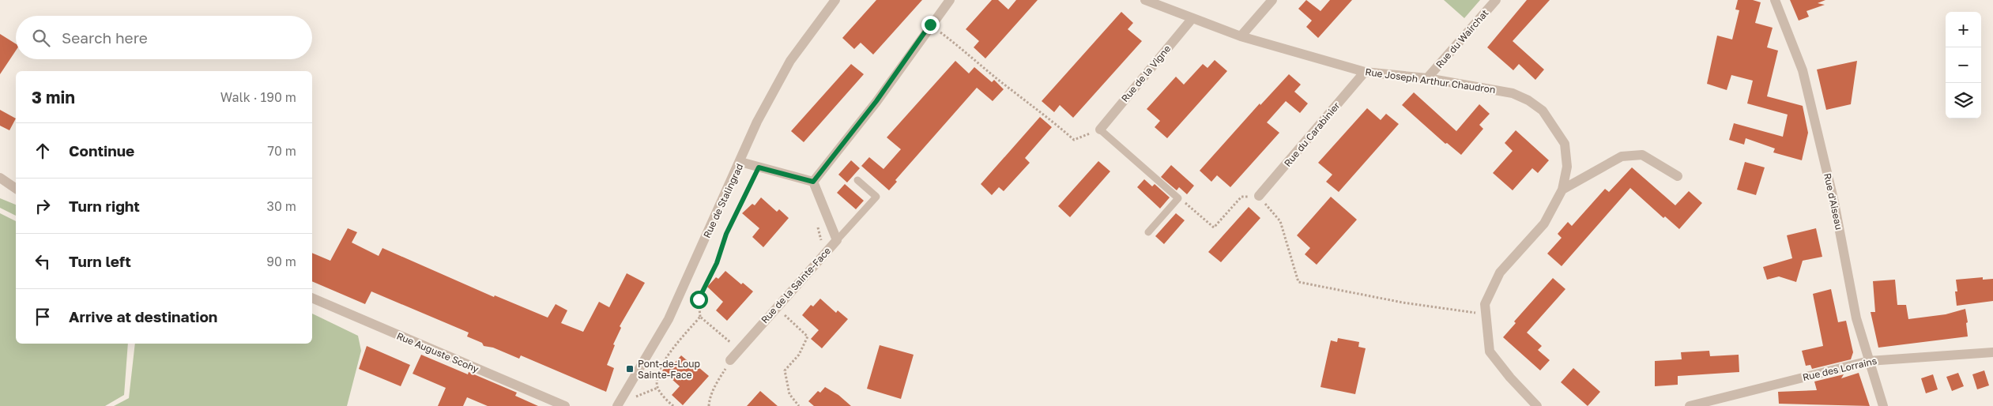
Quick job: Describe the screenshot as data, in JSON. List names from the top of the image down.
{
  "streets": {
    "street": [
      "Rue du Wairchat",
      "Rue de la Vigne",
      "Rue Joseph Arthur Chaudron",
      "Rue du Carabinier",
      "Rue de Stalingrad",
      "Rue d'Aiseau",
      "Rue de la Sainte-Face",
      "Rue Auguste Scohy",
      "Rue des Lorrains"
    ]
  },
  "crossings": [
    ["Rue du Wairchat", "Rue Joseph Arthur Chaudron"],
    ["Rue de la Vigne", "Rue Joseph Arthur Chaudron"],
    ["Rue Joseph Arthur Chaudron", "Rue du Carabinier"],
    ["Rue d'Aiseau", "Rue des Lorrains"]
  ],
  "places": {
    "transit": ["Pont-de-Loup Sainte-Face"]
  },
  "page": {
    "map_buttons": ["+", "−"],
    "search": "Search here",
    "heading": ["3 min", "Walk · 190 m"],
    "list": [
      ["Continue", "70 m"],
      ["Turn right", "30 m"],
      ["Turn left", "90 m"],
      "Arrive at destination"
    ]
  }
}
